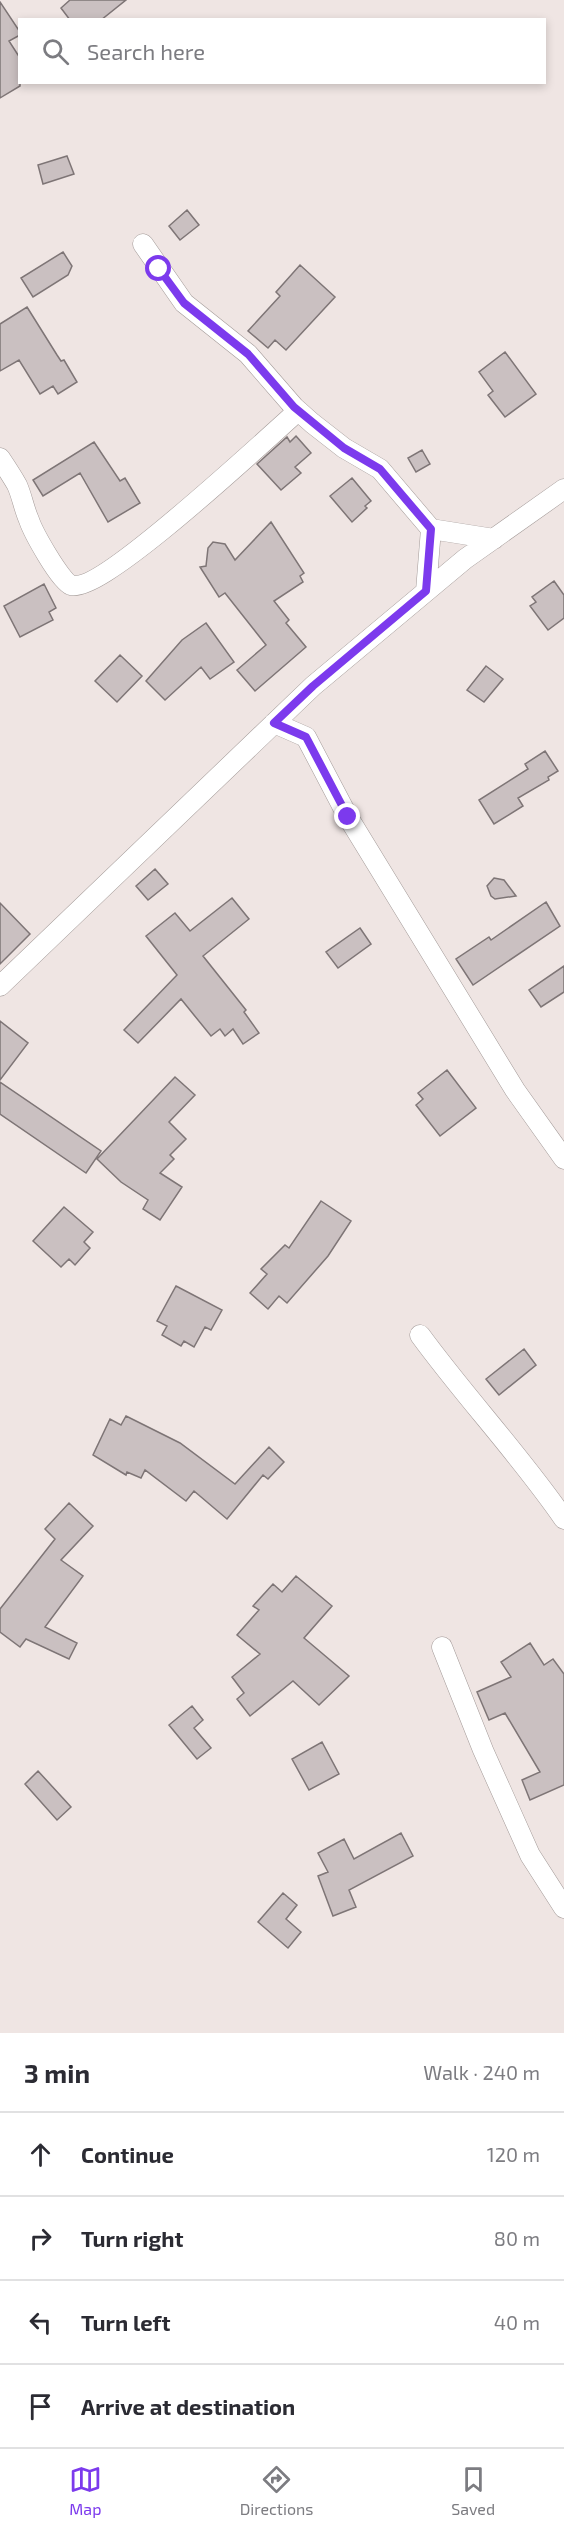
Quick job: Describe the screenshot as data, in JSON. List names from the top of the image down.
{
  "page": {
    "search": "Search here",
    "heading": ["3 min", "Walk · 240 m"],
    "list": [
      ["Continue", "120 m"],
      ["Turn right", "80 m"],
      ["Turn left", "40 m"],
      "Arrive at destination"
    ],
    "nav": ["Map", "Directions", "Saved"]
  }
}
